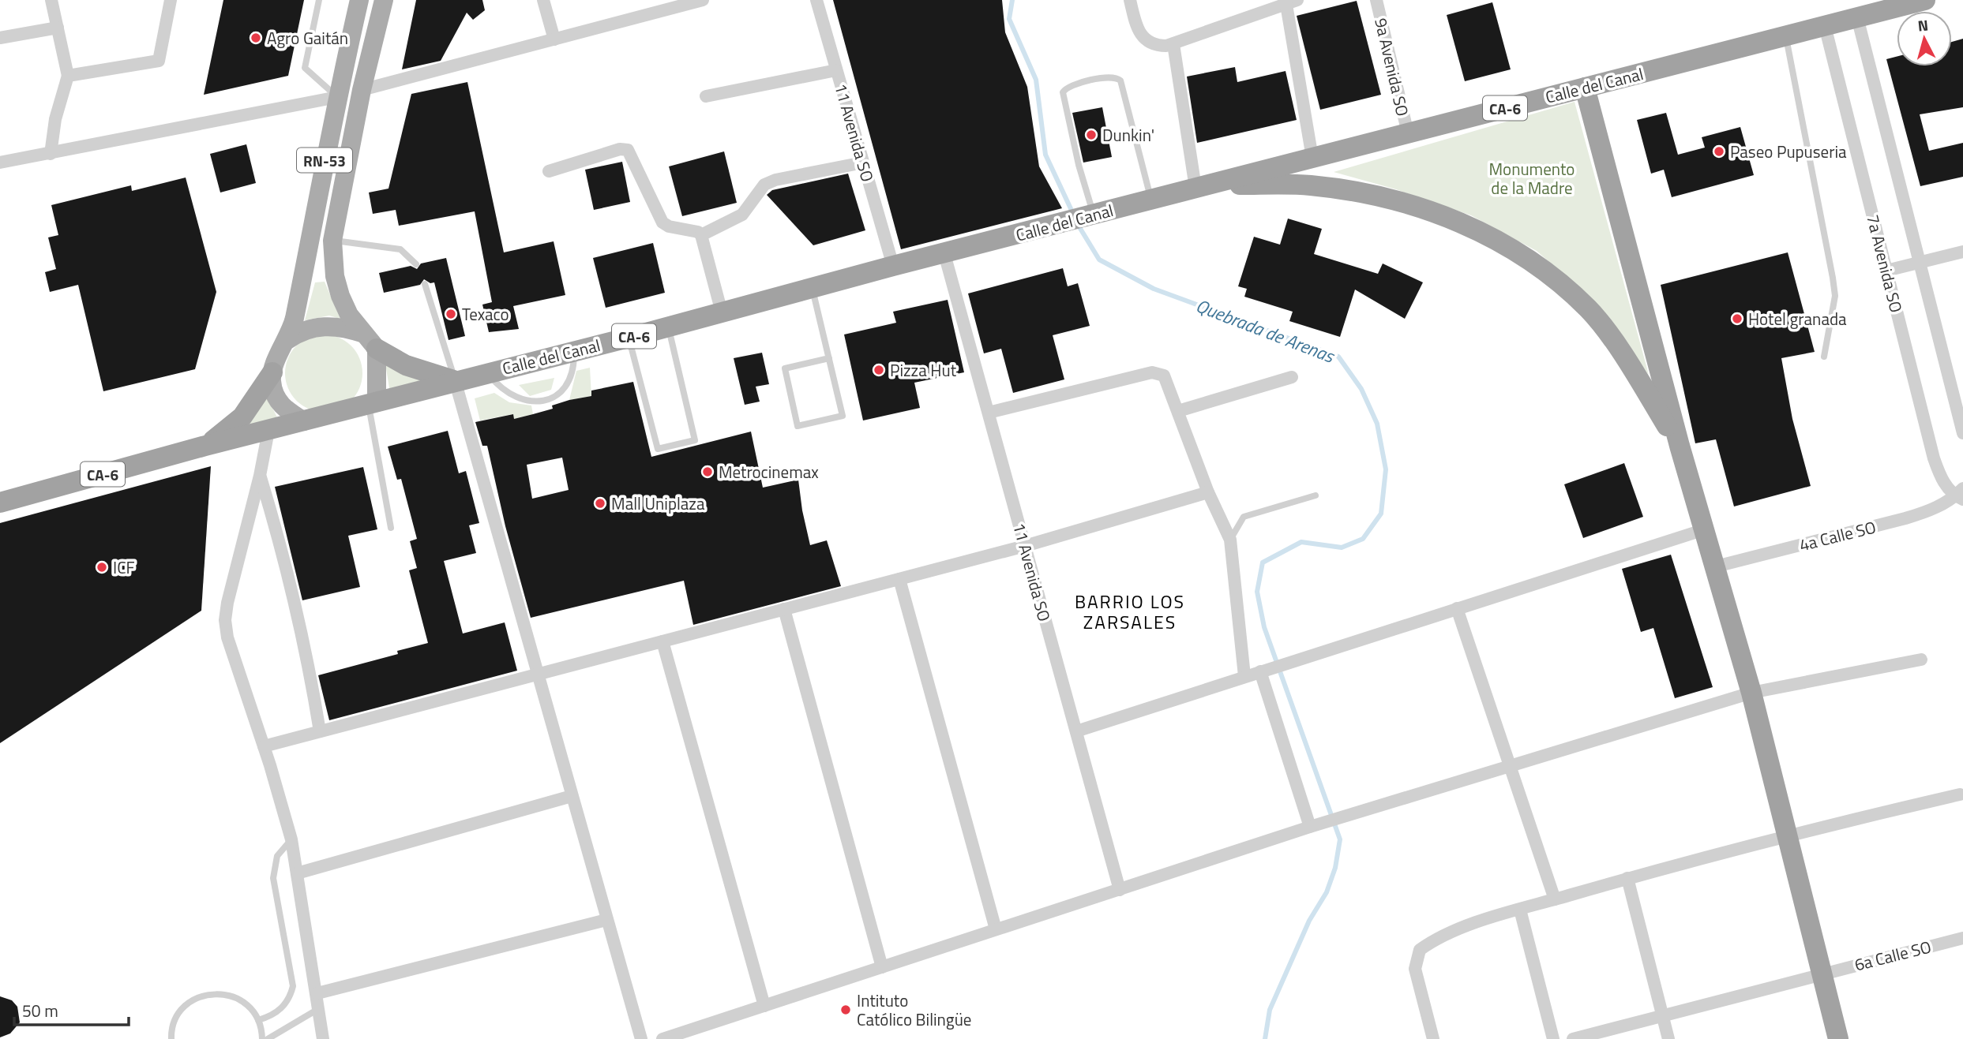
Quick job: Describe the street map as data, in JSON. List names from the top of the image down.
{
  "streets": {
    "highway": ["Calle del Canal", "CA-6"],
    "main road": ["RN-53"],
    "street": [
      "9a Avenida SO",
      "11 Avenida SO",
      "7a Avenida SO",
      "4a Calle SO",
      "6a Calle SO"
    ]
  },
  "crossings": [
    ["9a Avenida SO", "Calle del Canal"],
    ["Calle del Canal", "CA-6"],
    ["Calle del Canal", "11 Avenida SO"],
    ["Calle del Canal", "RN-53"],
    ["Calle del Canal", "7a Avenida SO"],
    ["7a Avenida SO", "4a Calle SO"]
  ],
  "districts": ["BARRIO LOS ZARSALES"],
  "water": ["Quebrada de Arenas"],
  "parks": ["Monumento de la Madre"],
  "places": [
    "Agro Gaitán",
    "Dunkin'",
    "Paseo Pupuseria",
    "Texaco",
    "Hotel granada",
    "Pizza Hut",
    "Metrocinemax",
    "Mall Uniplaza",
    "ICF",
    "Intituto Católico Bilingüe"
  ],
  "scale_bar": "50 m",
  "north": "top"
}
